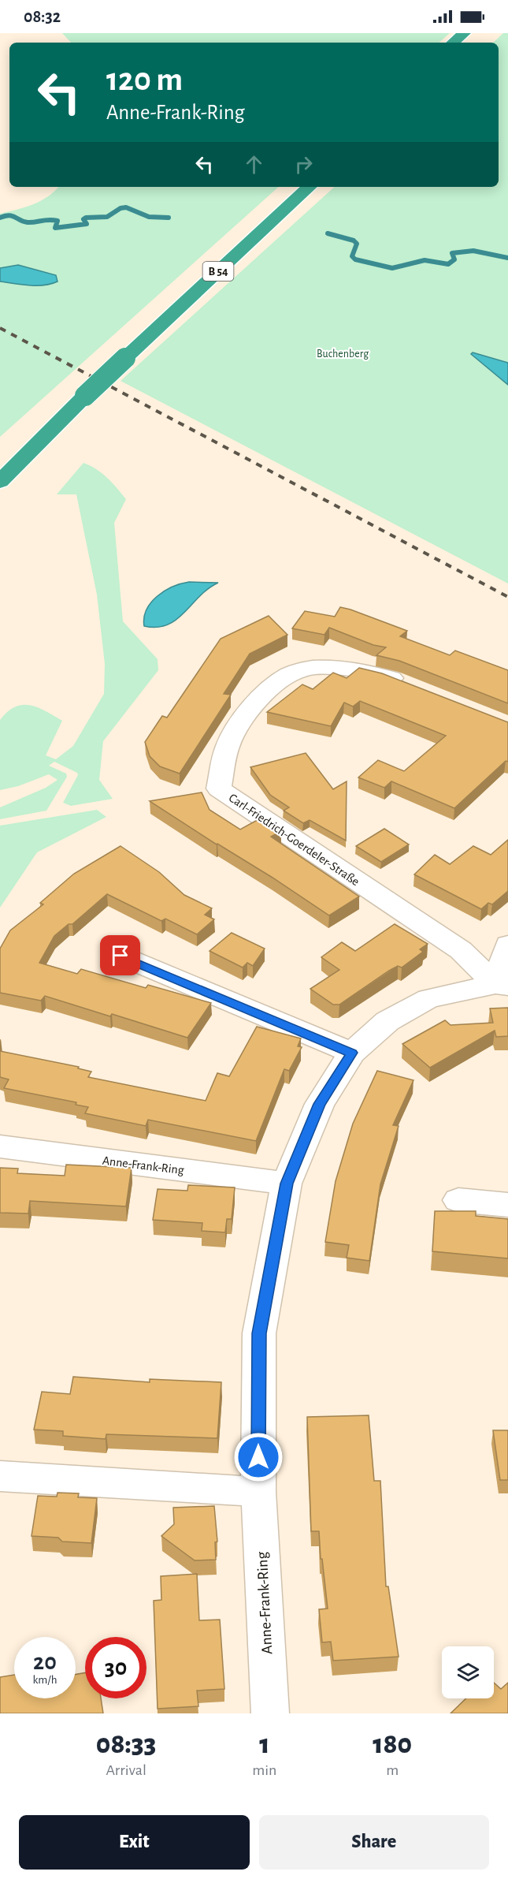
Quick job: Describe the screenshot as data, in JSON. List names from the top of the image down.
{
  "streets": {
    "highway": ["B 54"],
    "street": ["Carl-Friedrich-Goerdeler-Straße", "Anne-Frank-Ring"]
  },
  "crossings": [
    ["Carl-Friedrich-Goerdeler-Straße", "Anne-Frank-Ring"]
  ],
  "parks": ["Buchenberg"],
  "page": {
    "status": "08:32",
    "turn": ["120 m", "Anne-Frank-Ring"],
    "speed": "20 km/h",
    "limit": "30",
    "eta": [
      "08:33",
      "Arrival",
      "1",
      "min",
      "180",
      "m"
    ],
    "buttons": ["Exit", "Share"]
  }
}
